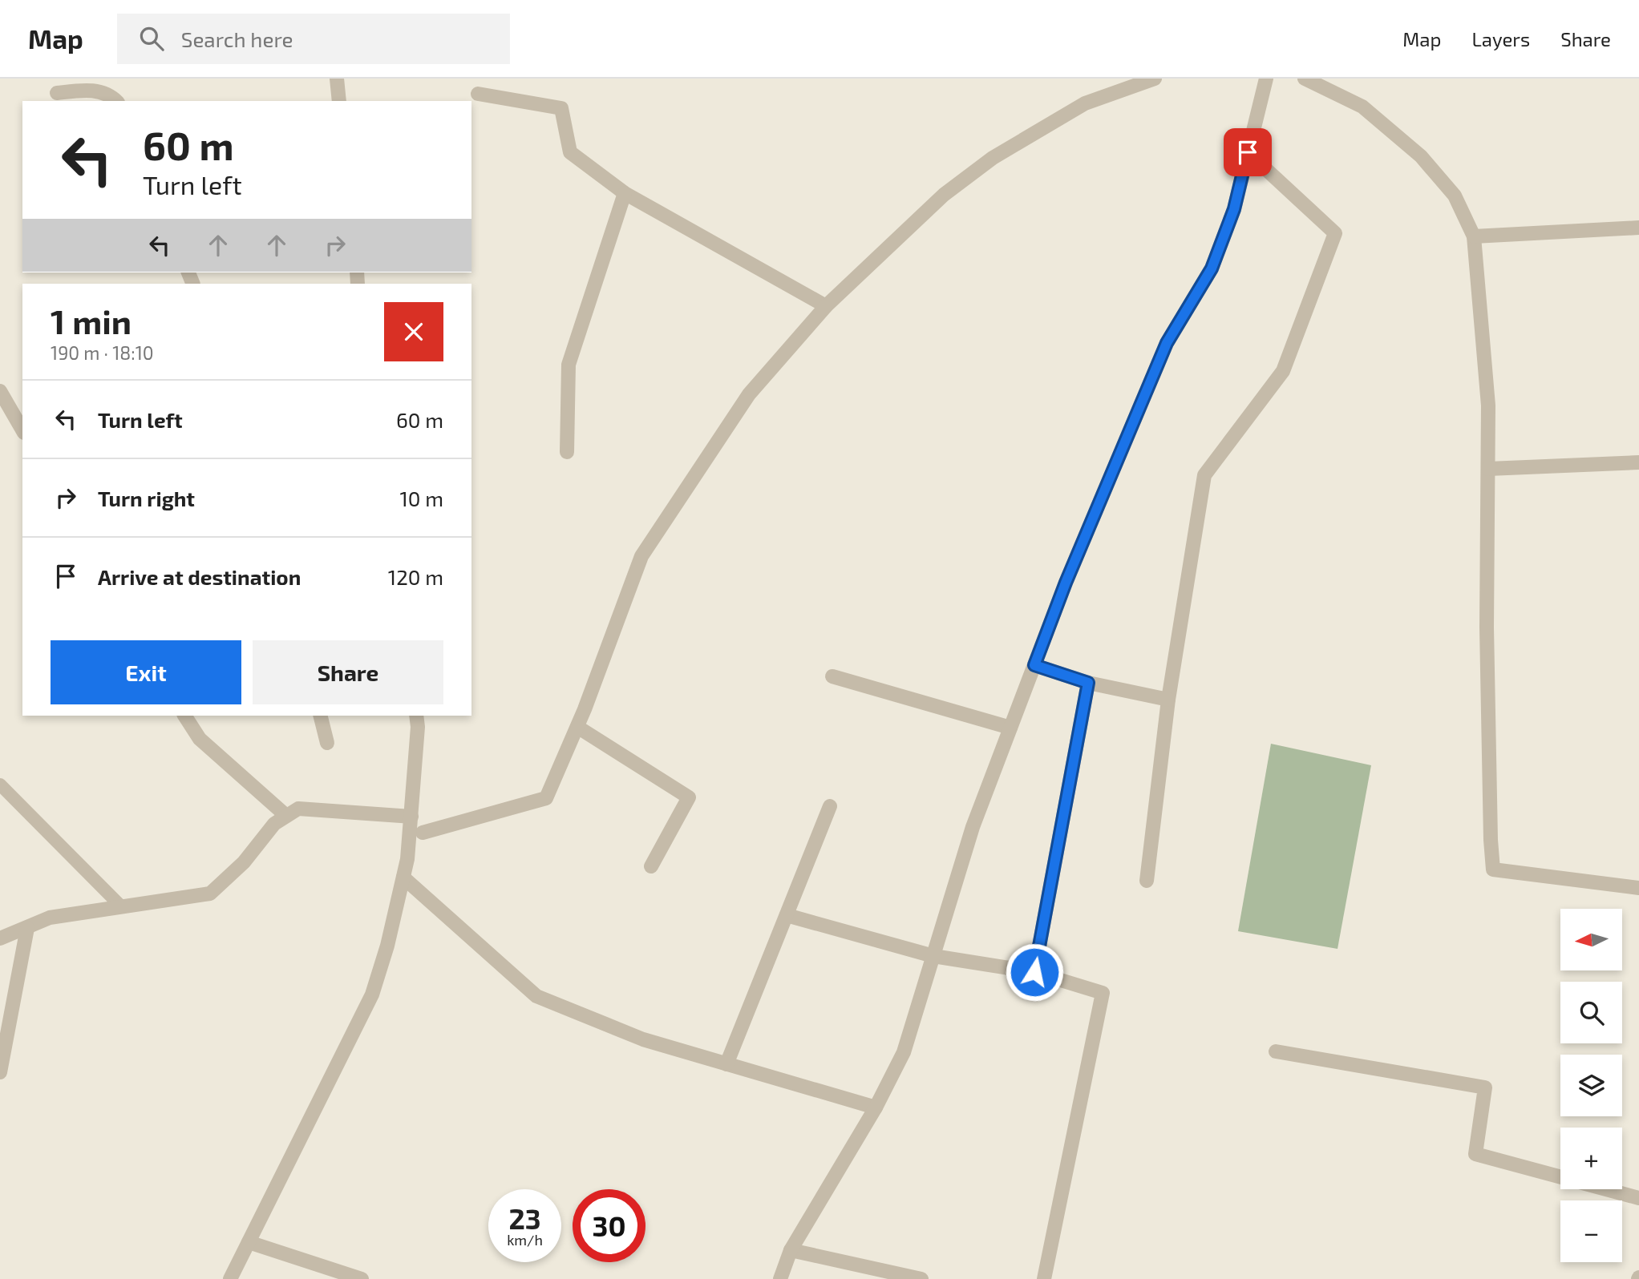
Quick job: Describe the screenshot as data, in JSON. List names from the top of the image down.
{
  "north": "left",
  "page": {
    "header": "Map",
    "search": "Search here",
    "nav": ["Map", "Layers", "Share"],
    "turn": ["60 m", "Turn left"],
    "heading": ["1 min", "190 m · 18:10"],
    "list": [
      {
        "name": "Turn left",
        "value": "60 m"
      },
      {
        "name": "Turn right",
        "value": "10 m"
      },
      {
        "name": "Arrive at destination",
        "value": "120 m"
      }
    ],
    "buttons": ["Exit", "Share"],
    "map_buttons": ["+", "−"],
    "speed": "23 km/h",
    "limit": "30"
  }
}
